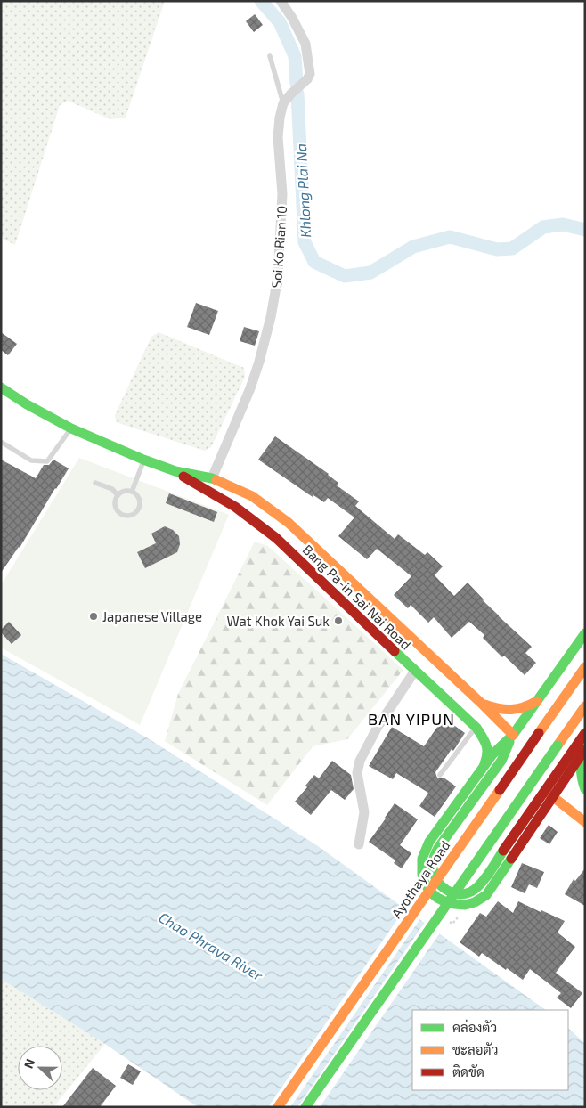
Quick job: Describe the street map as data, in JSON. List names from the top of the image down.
{
  "streets": {
    "main road": ["Bang Pa-in Sai Nai Road", "Ayothaya Road"],
    "street": ["Soi Ko Rian 10"]
  },
  "crossings": [
    ["Soi Ko Rian 10", "Bang Pa-in Sai Nai Road"]
  ],
  "districts": ["BAN YIPUN"],
  "water": ["Khlong Plai Na", "Chao Phraya River"],
  "places": ["Japanese Village", "Wat Khok Yai Suk"],
  "legend": ["คล่องตัว", "ชะลอตัว", "ติดขัด"],
  "north": "left"
}
